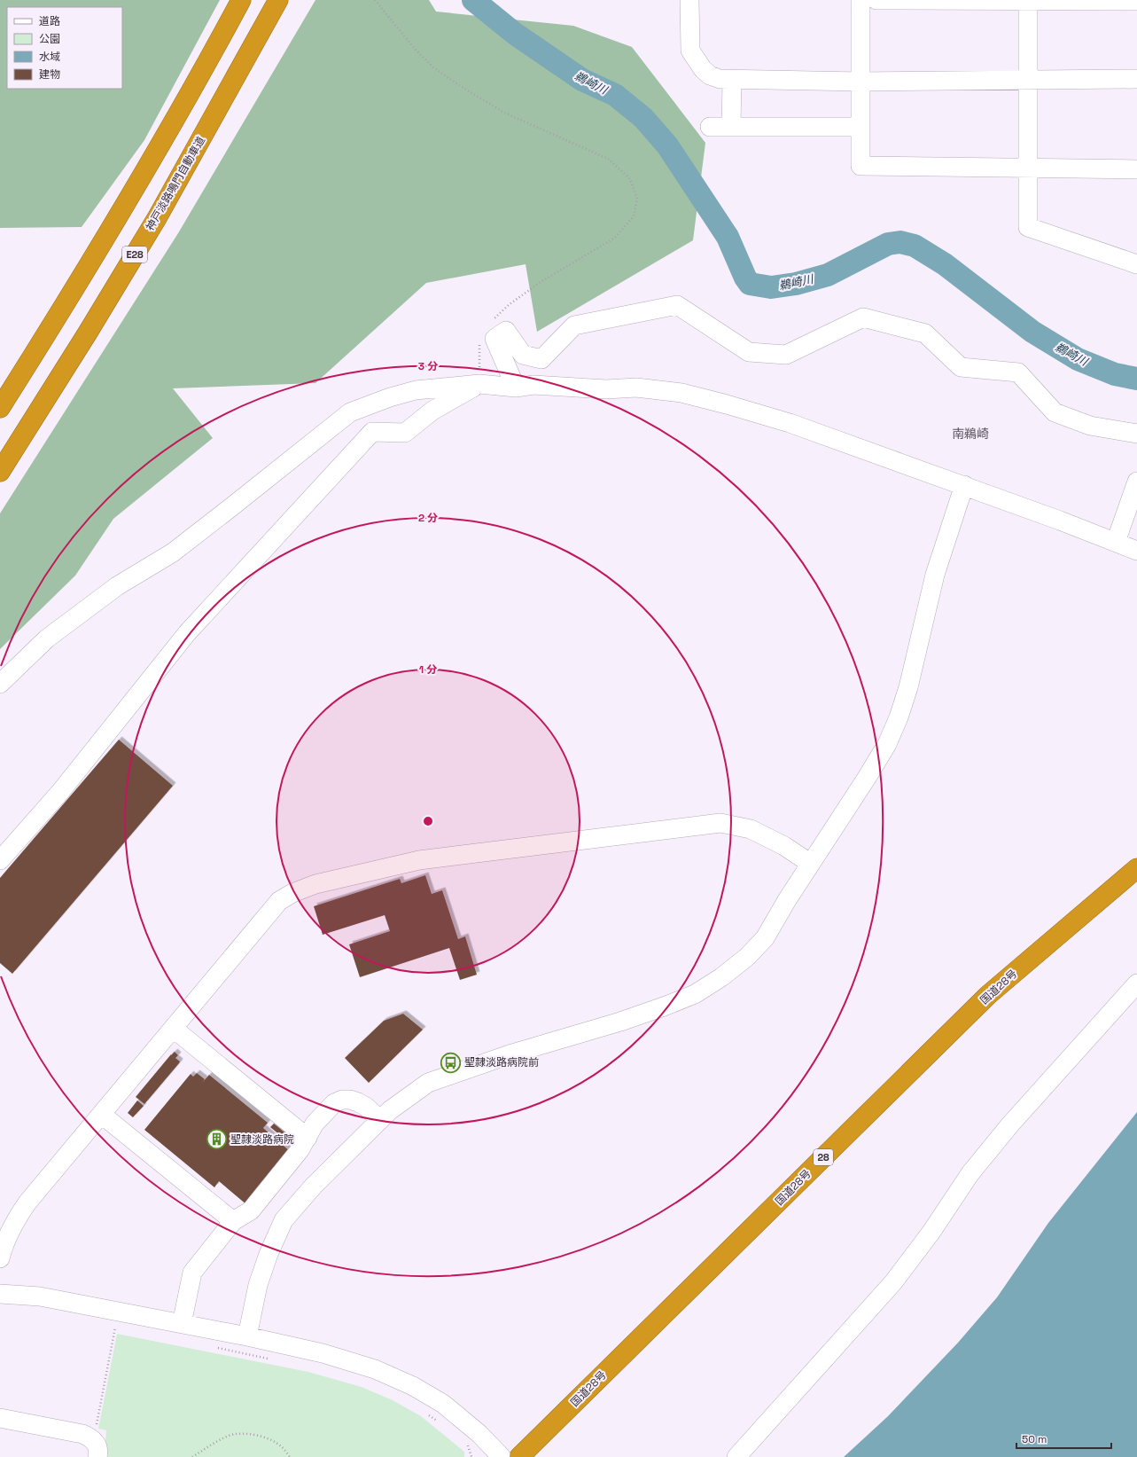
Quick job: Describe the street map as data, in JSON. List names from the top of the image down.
{
  "streets": {
    "highway": [
      "神戸淡路鳴門自動車道",
      "E28",
      "国道28号",
      "28"
    ]
  },
  "districts": ["南鵜崎"],
  "water": ["鵜崎川"],
  "places": {
    "bus stop": ["聖隷淡路病院前"],
    "building": ["聖隷淡路病院"]
  },
  "legend": [
    "道路",
    "公園",
    "水域",
    "建物"
  ],
  "scale_bar": "50 m",
  "rings": ["3 分", "2 分", "1 分"]
}
